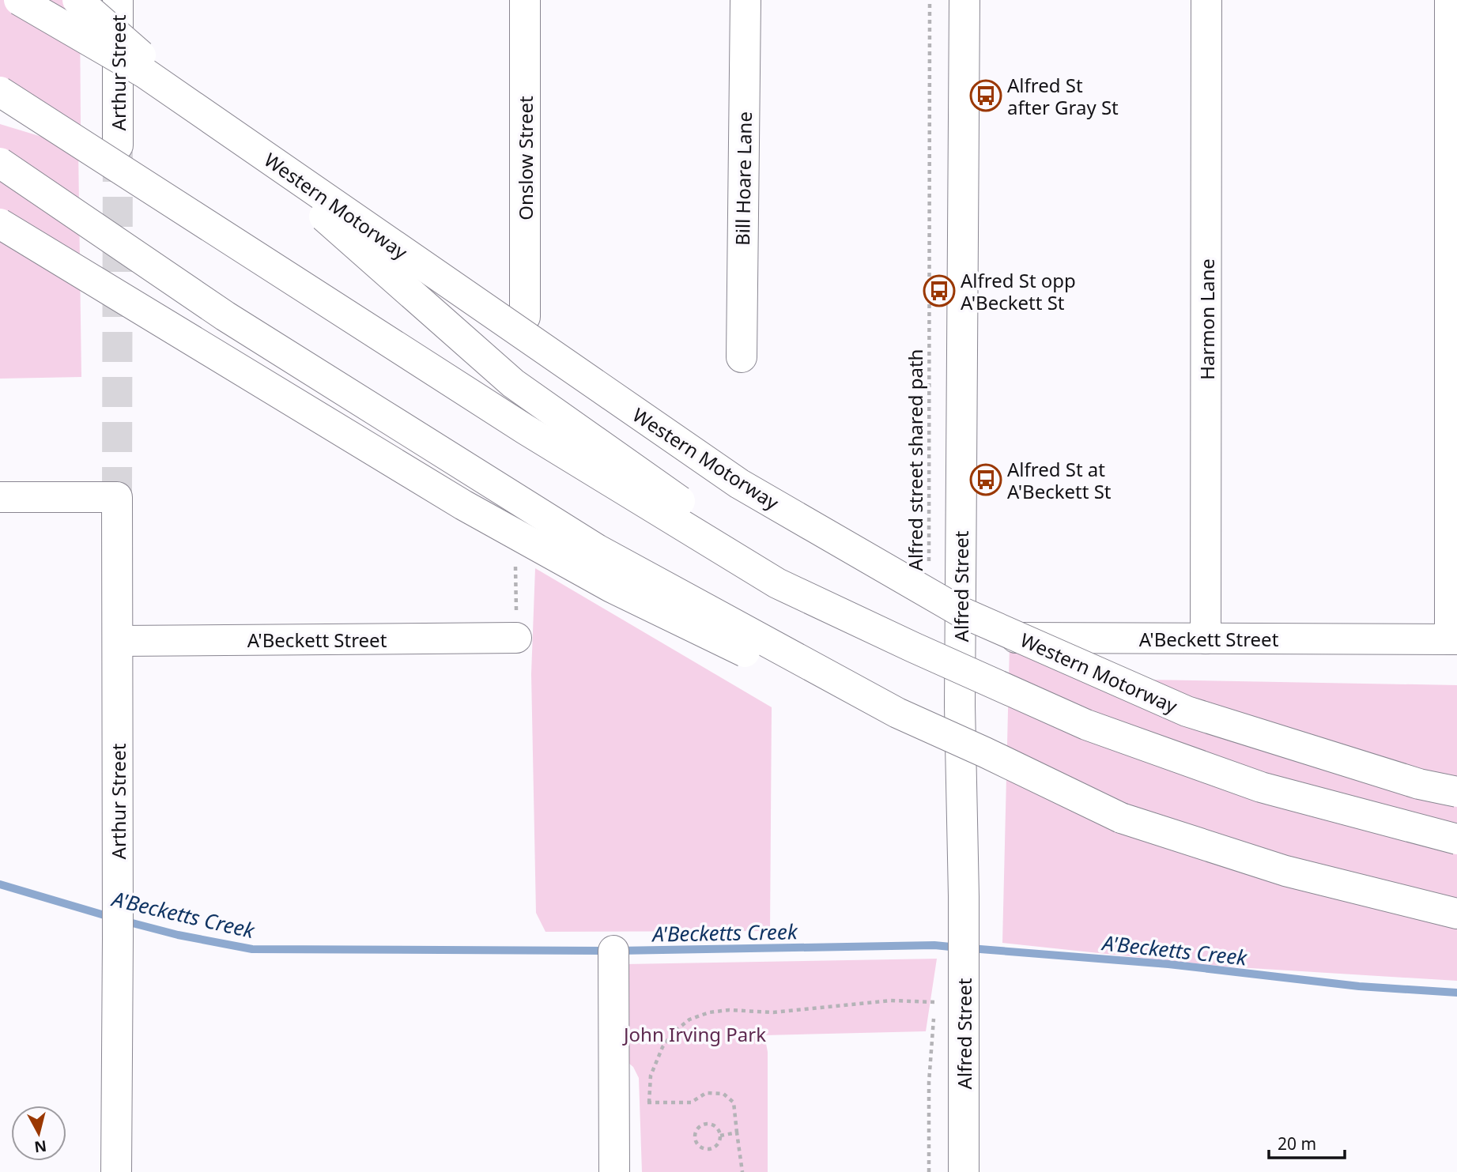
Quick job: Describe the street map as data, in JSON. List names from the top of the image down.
{
  "streets": {
    "main road": [
      "Arthur Street",
      "Onslow Street",
      "Bill Hoare Lane",
      "Western Motorway",
      "Harmon Lane",
      "Alfred Street",
      "A'Beckett Street"
    ],
    "path": ["Alfred street shared path"]
  },
  "crossings": [
    ["Arthur Street", "A'Beckett Street"],
    ["Harmon Lane", "A'Beckett Street"],
    ["Alfred Street", "A'Beckett Street"]
  ],
  "water": ["A'Becketts Creek"],
  "parks": ["John Irving Park"],
  "places": {
    "bus stop": ["Alfred St after Gray St", "Alfred St opp A'Beckett St", "Alfred St at A'Beckett St"]
  },
  "scale_bar": "20 m",
  "north": "bottom"
}
